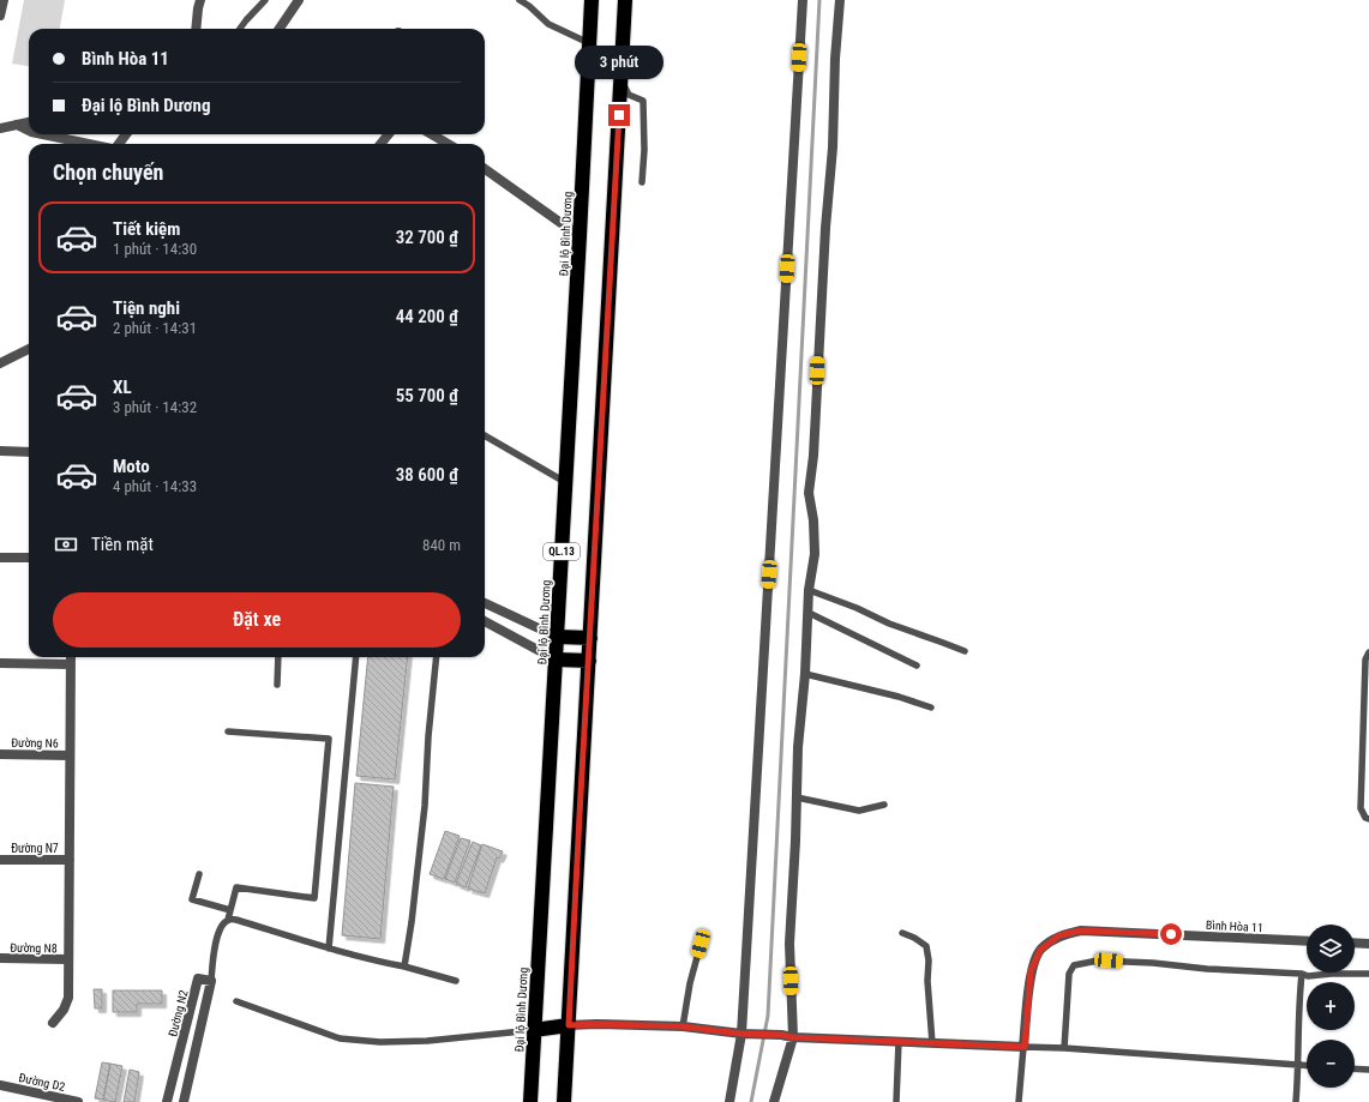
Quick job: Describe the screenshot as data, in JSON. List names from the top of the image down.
{
  "streets": {
    "highway": ["Đại lộ Bình Dương", "QL.13"],
    "street": [
      "Đường N6",
      "Đường N7",
      "Bình Hòa 11",
      "Đường N8",
      "Đường N2",
      "Đường D2"
    ]
  },
  "page": {
    "banner": ["Bình Hòa 11", "Đại lộ Bình Dương"],
    "bubble": "3 phút",
    "heading": "Chọn chuyến",
    "list": [
      {
        "name": "Tiết kiệm",
        "note": "1 phút · 14:30",
        "value": "32 700 ₫"
      },
      {
        "name": "Tiện nghi",
        "note": "2 phút · 14:31",
        "value": "44 200 ₫"
      },
      {
        "name": "XL",
        "note": "3 phút · 14:32",
        "value": "55 700 ₫"
      },
      {
        "name": "Moto",
        "note": "4 phút · 14:33",
        "value": "38 600 ₫"
      }
    ],
    "pay": ["Tiền mặt", "840 m"],
    "buttons": "Đặt xe",
    "map_buttons": ["+", "−"]
  }
}
